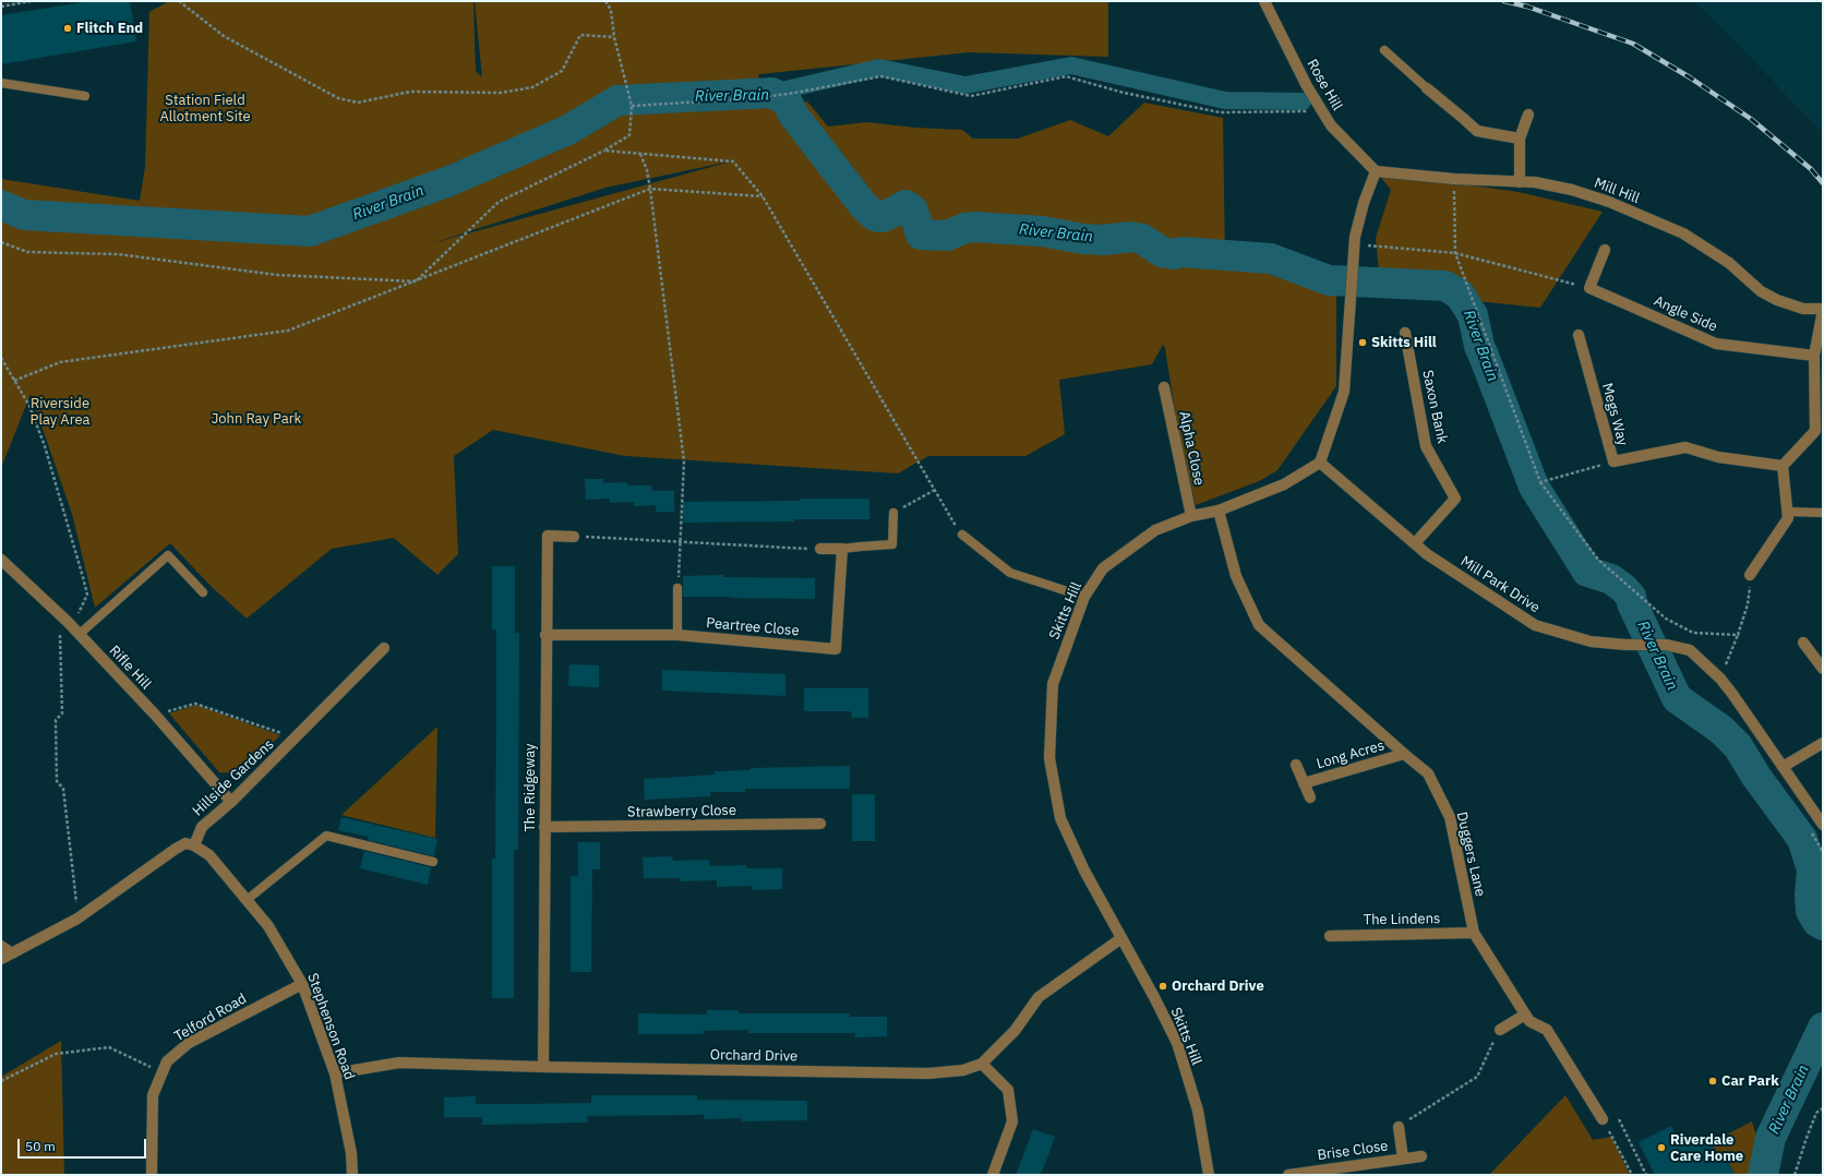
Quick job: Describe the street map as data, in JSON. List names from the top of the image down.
{
  "streets": {
    "street": [
      "Rose Hill",
      "Mill Hill",
      "Angle Side",
      "Saxon Bank",
      "Megs Way",
      "Alpha Close",
      "Mill Park Drive",
      "Skitts Hill",
      "Peartree Close",
      "Rifle Hill",
      "Long Acres",
      "Hillside Gardens",
      "The Ridgeway",
      "Strawberry Close",
      "Duggers Lane",
      "The Lindens",
      "Telford Road",
      "Stephenson Road",
      "Orchard Drive",
      "Brise Close"
    ]
  },
  "crossings": [
    ["Rose Hill", "Mill Hill"],
    ["Saxon Bank", "Mill Park Drive"],
    ["Alpha Close", "Skitts Hill"],
    ["Mill Park Drive", "Skitts Hill"],
    ["Skitts Hill", "Duggers Lane"],
    ["Skitts Hill", "Orchard Drive"],
    ["Peartree Close", "The Ridgeway"],
    ["Rifle Hill", "Hillside Gardens"],
    ["Long Acres", "Duggers Lane"],
    ["Hillside Gardens", "Stephenson Road"],
    ["The Ridgeway", "Strawberry Close"],
    ["The Ridgeway", "Orchard Drive"],
    ["Duggers Lane", "The Lindens"],
    ["Telford Road", "Stephenson Road"],
    ["Stephenson Road", "Orchard Drive"]
  ],
  "water": ["River Brain"],
  "parks": ["Station Field Allotment Site", "Riverside Play Area", "John Ray Park"],
  "places": [
    "Flitch End",
    "Skitts Hill",
    "Orchard Drive",
    "Car Park",
    "Riverdale Care Home"
  ],
  "scale_bar": "50 m"
}
